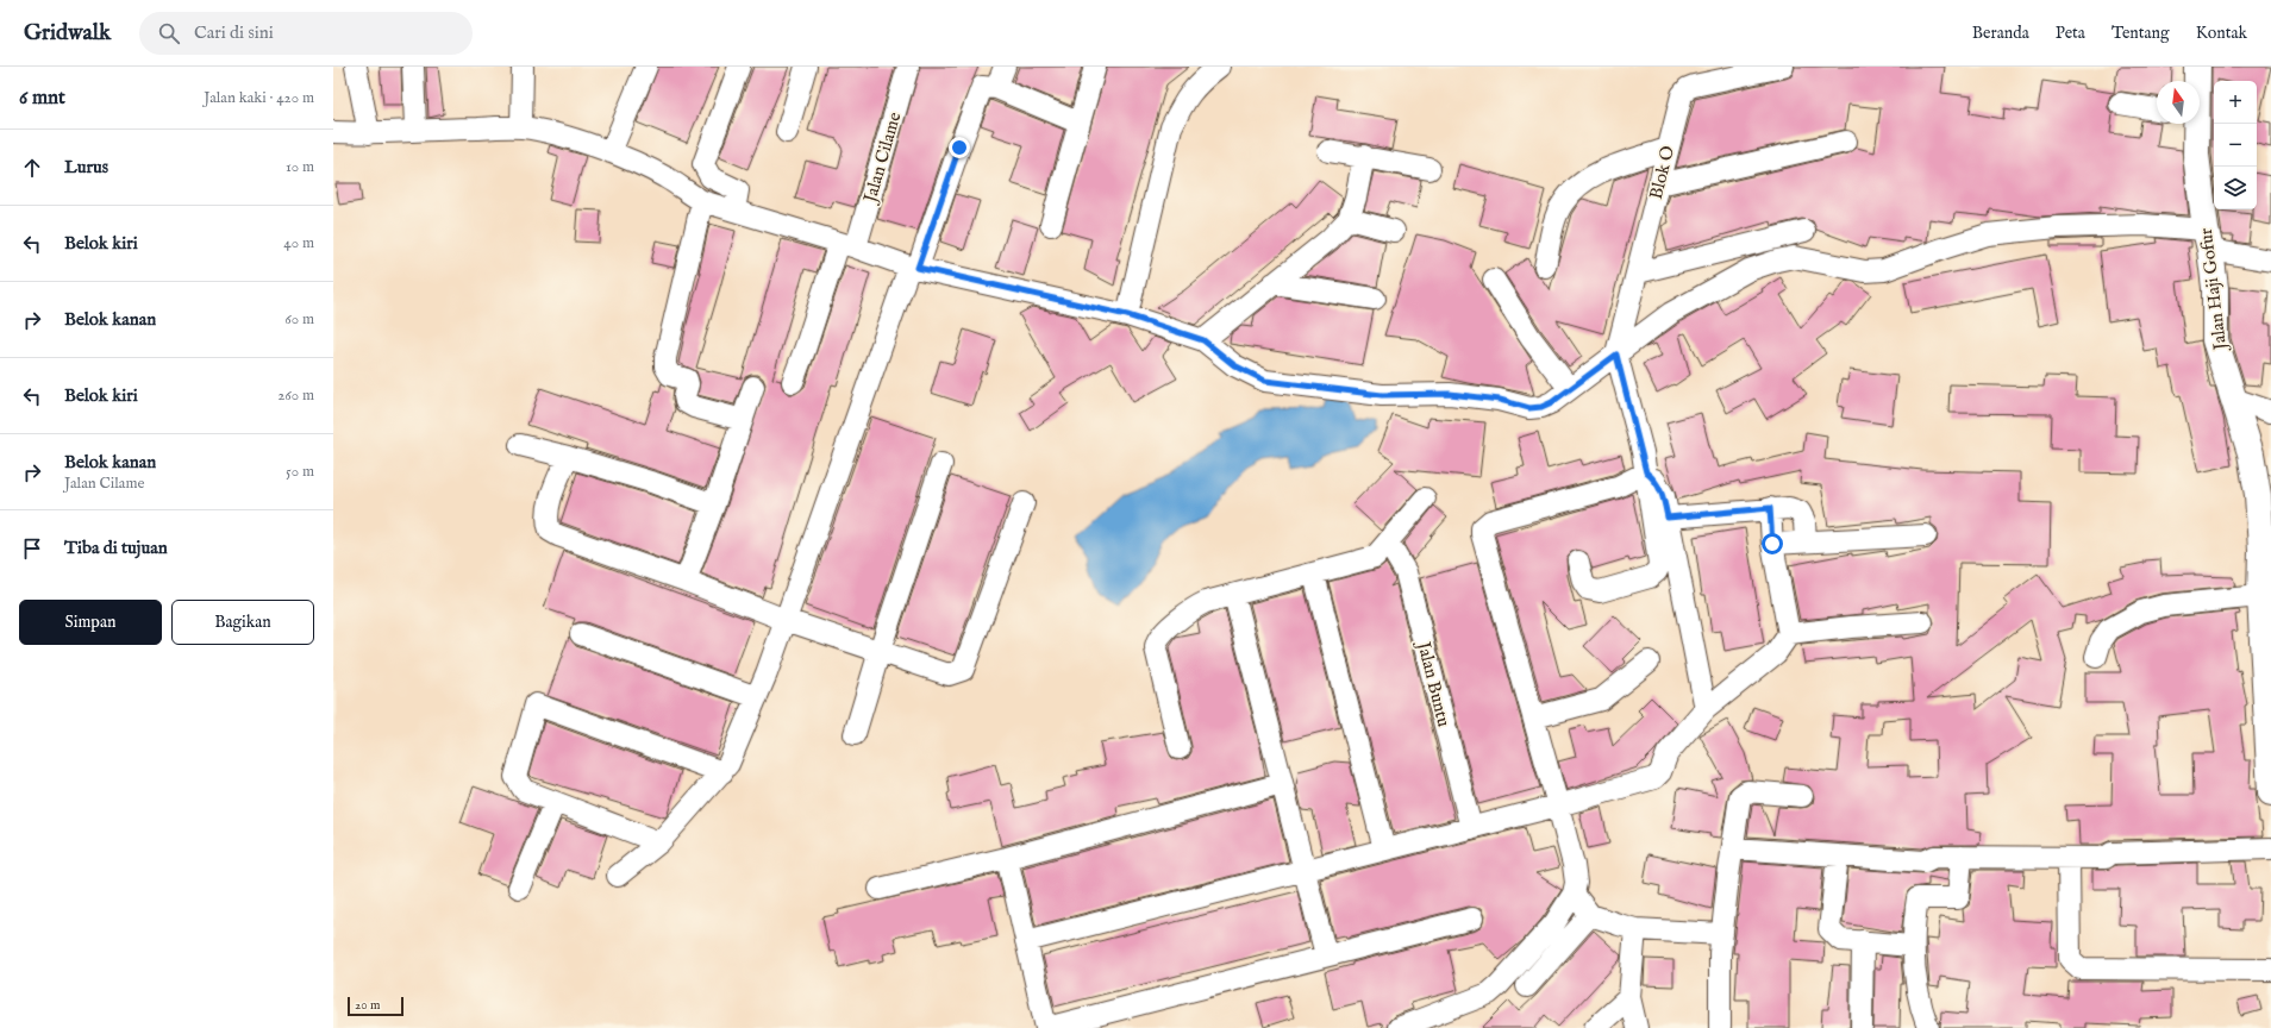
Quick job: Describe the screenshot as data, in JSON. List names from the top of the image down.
{
  "streets": {
    "street": [
      "Jalan Cilame",
      "Blok O",
      "Jalan Haji Gofur",
      "Jalan Buntu"
    ]
  },
  "scale_bar": "20 m",
  "north": "top",
  "page": {
    "header": "Gridwalk",
    "search": "Cari di sini",
    "nav": [
      "Beranda",
      "Peta",
      "Tentang",
      "Kontak"
    ],
    "heading": ["6 mnt", "Jalan kaki · 420 m"],
    "map_buttons": ["+", "−"],
    "list": [
      ["Lurus", "10 m"],
      ["Belok kiri", "40 m"],
      ["Belok kanan", "60 m"],
      ["Belok kiri", "260 m"],
      ["Belok kanan", "Jalan Cilame", "50 m"],
      "Tiba di tujuan"
    ],
    "buttons": ["Simpan", "Bagikan"],
    "scale": "20 m"
  }
}
